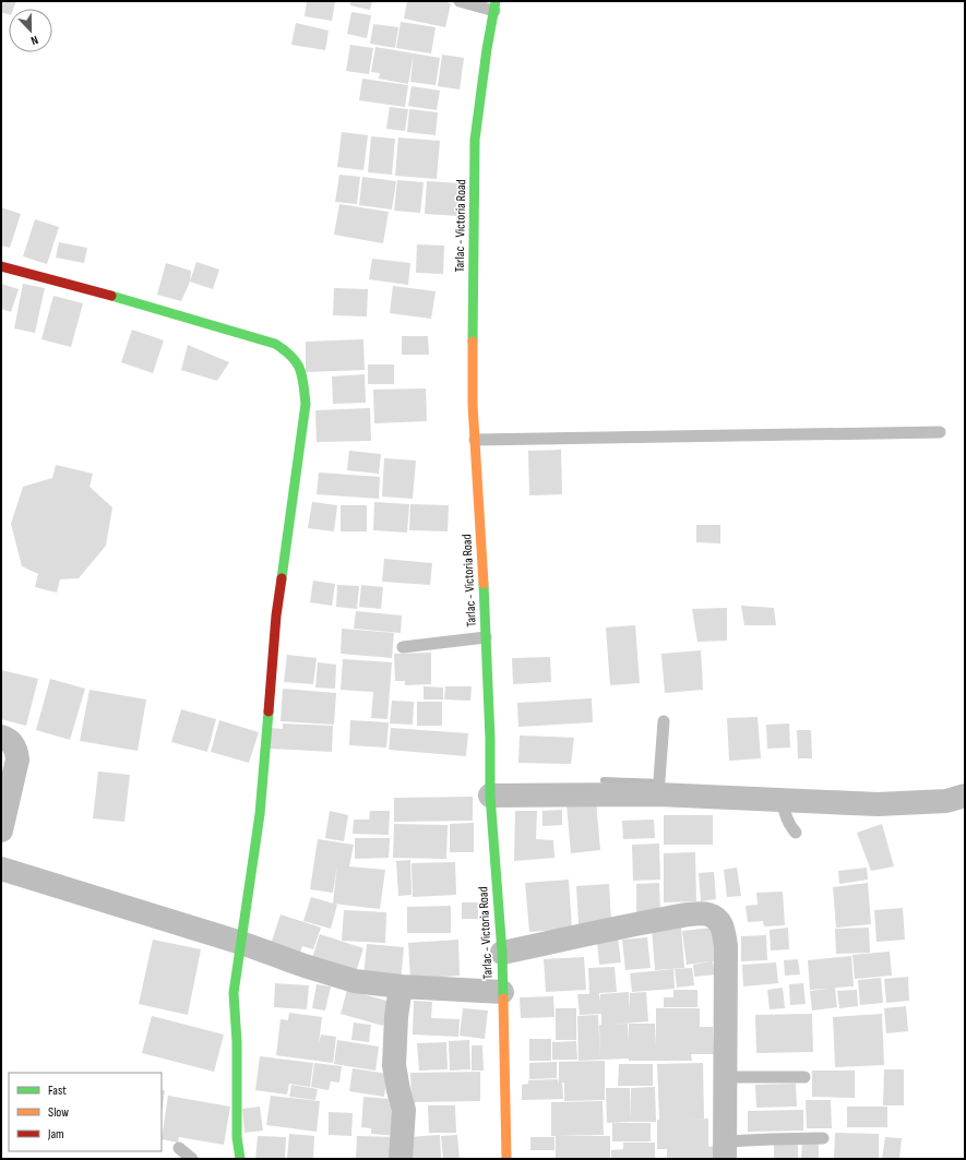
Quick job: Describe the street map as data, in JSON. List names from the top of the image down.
{
  "streets": {
    "main road": ["Tarlac - Victoria Road"]
  },
  "legend": ["Fast", "Slow", "Jam"],
  "north": "bottom"
}
